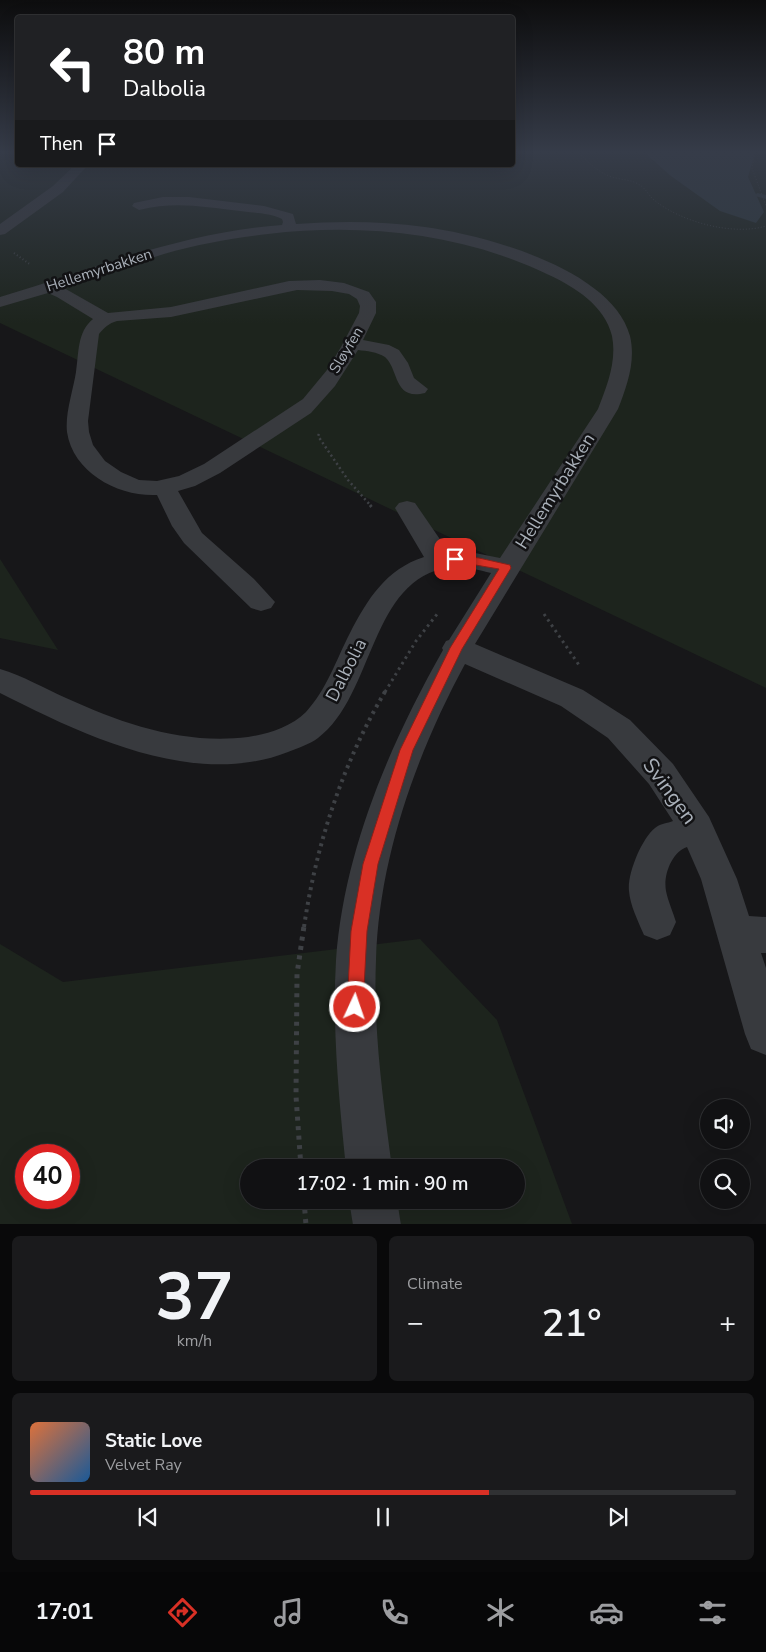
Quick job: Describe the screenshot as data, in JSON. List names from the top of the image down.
{
  "streets": {
    "street": [
      "Hellemyrbakken",
      "Sløyfen",
      "Dalbolia",
      "Svingen"
    ]
  },
  "crossings": [
    ["Hellemyrbakken", "Dalbolia"],
    ["Hellemyrbakken", "Svingen"]
  ],
  "page": {
    "turn": ["80 m", "Dalbolia"],
    "then": "Then",
    "limit": "40",
    "trip": "17:02 · 1 min · 90 m",
    "tile": [
      ["37", "km/h"],
      "Climate"
    ],
    "heat": ["−", "21°", "+"],
    "song": ["Static Love", "Velvet Ray"],
    "tabs": "17:01"
  }
}
